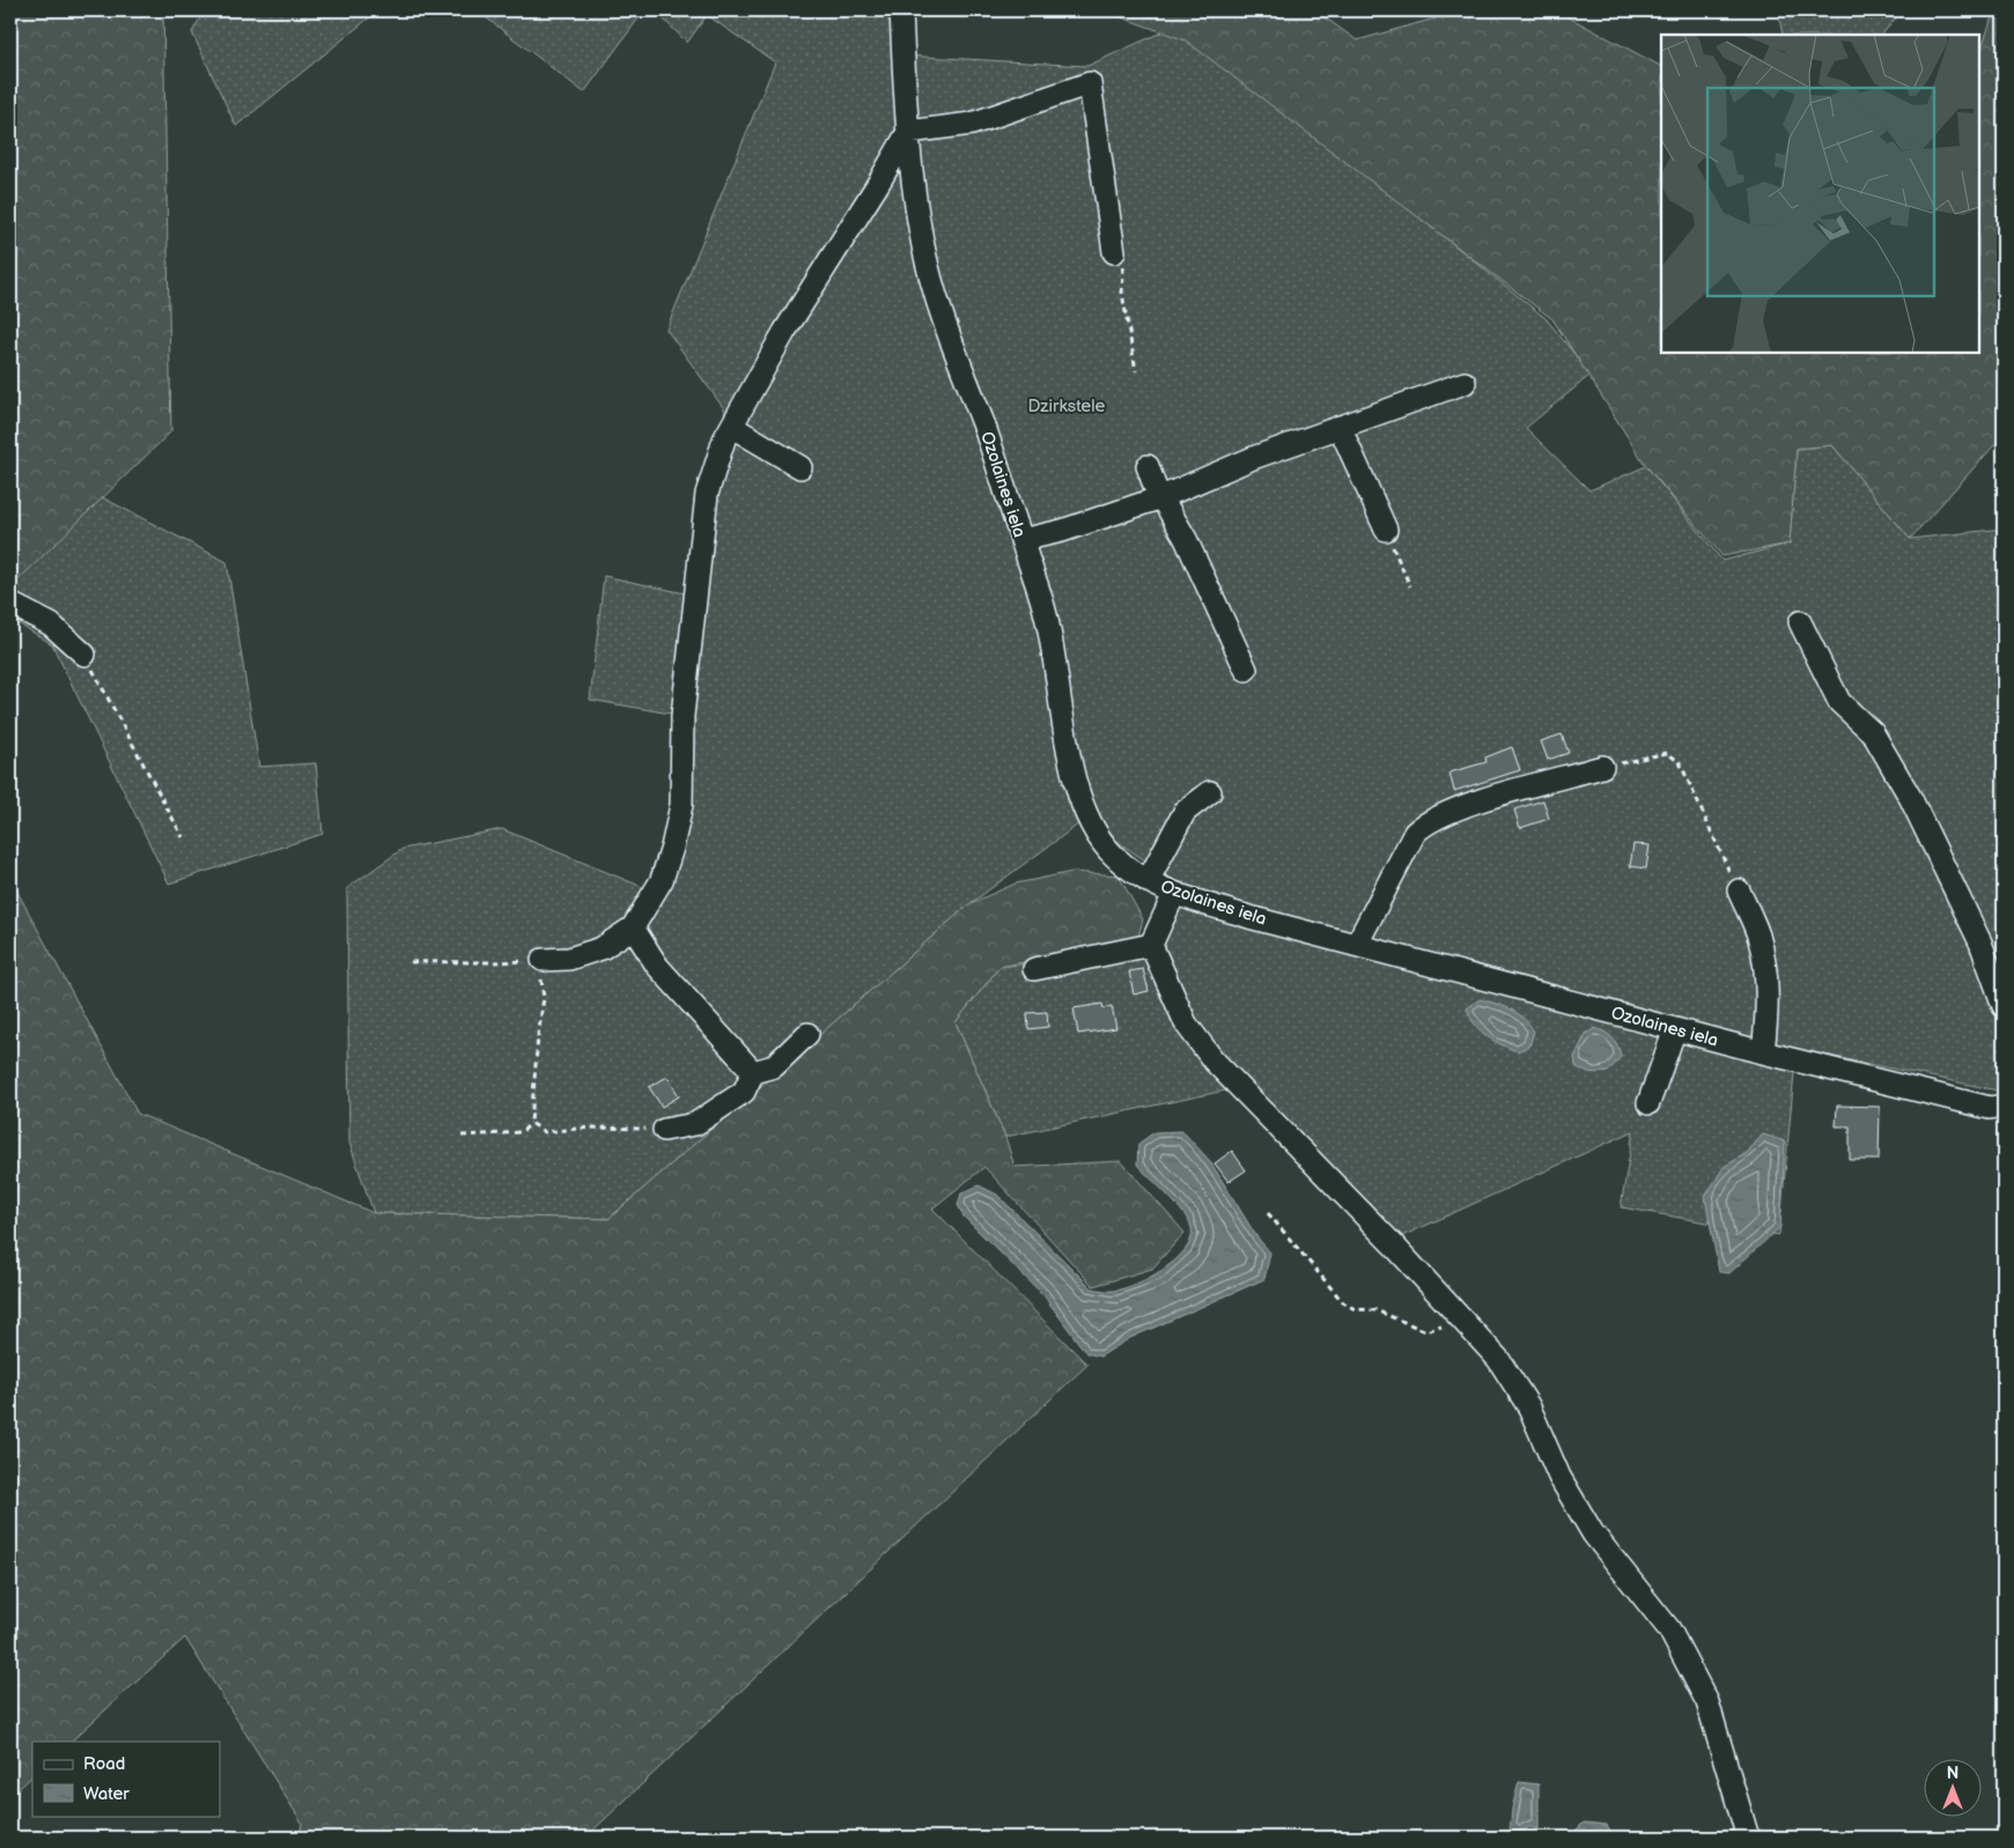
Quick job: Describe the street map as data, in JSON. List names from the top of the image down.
{
  "streets": {
    "street": ["Ozolaines iela"]
  },
  "parks": ["Dzirkstele"],
  "legend": ["Road", "Water"],
  "north": "top"
}
